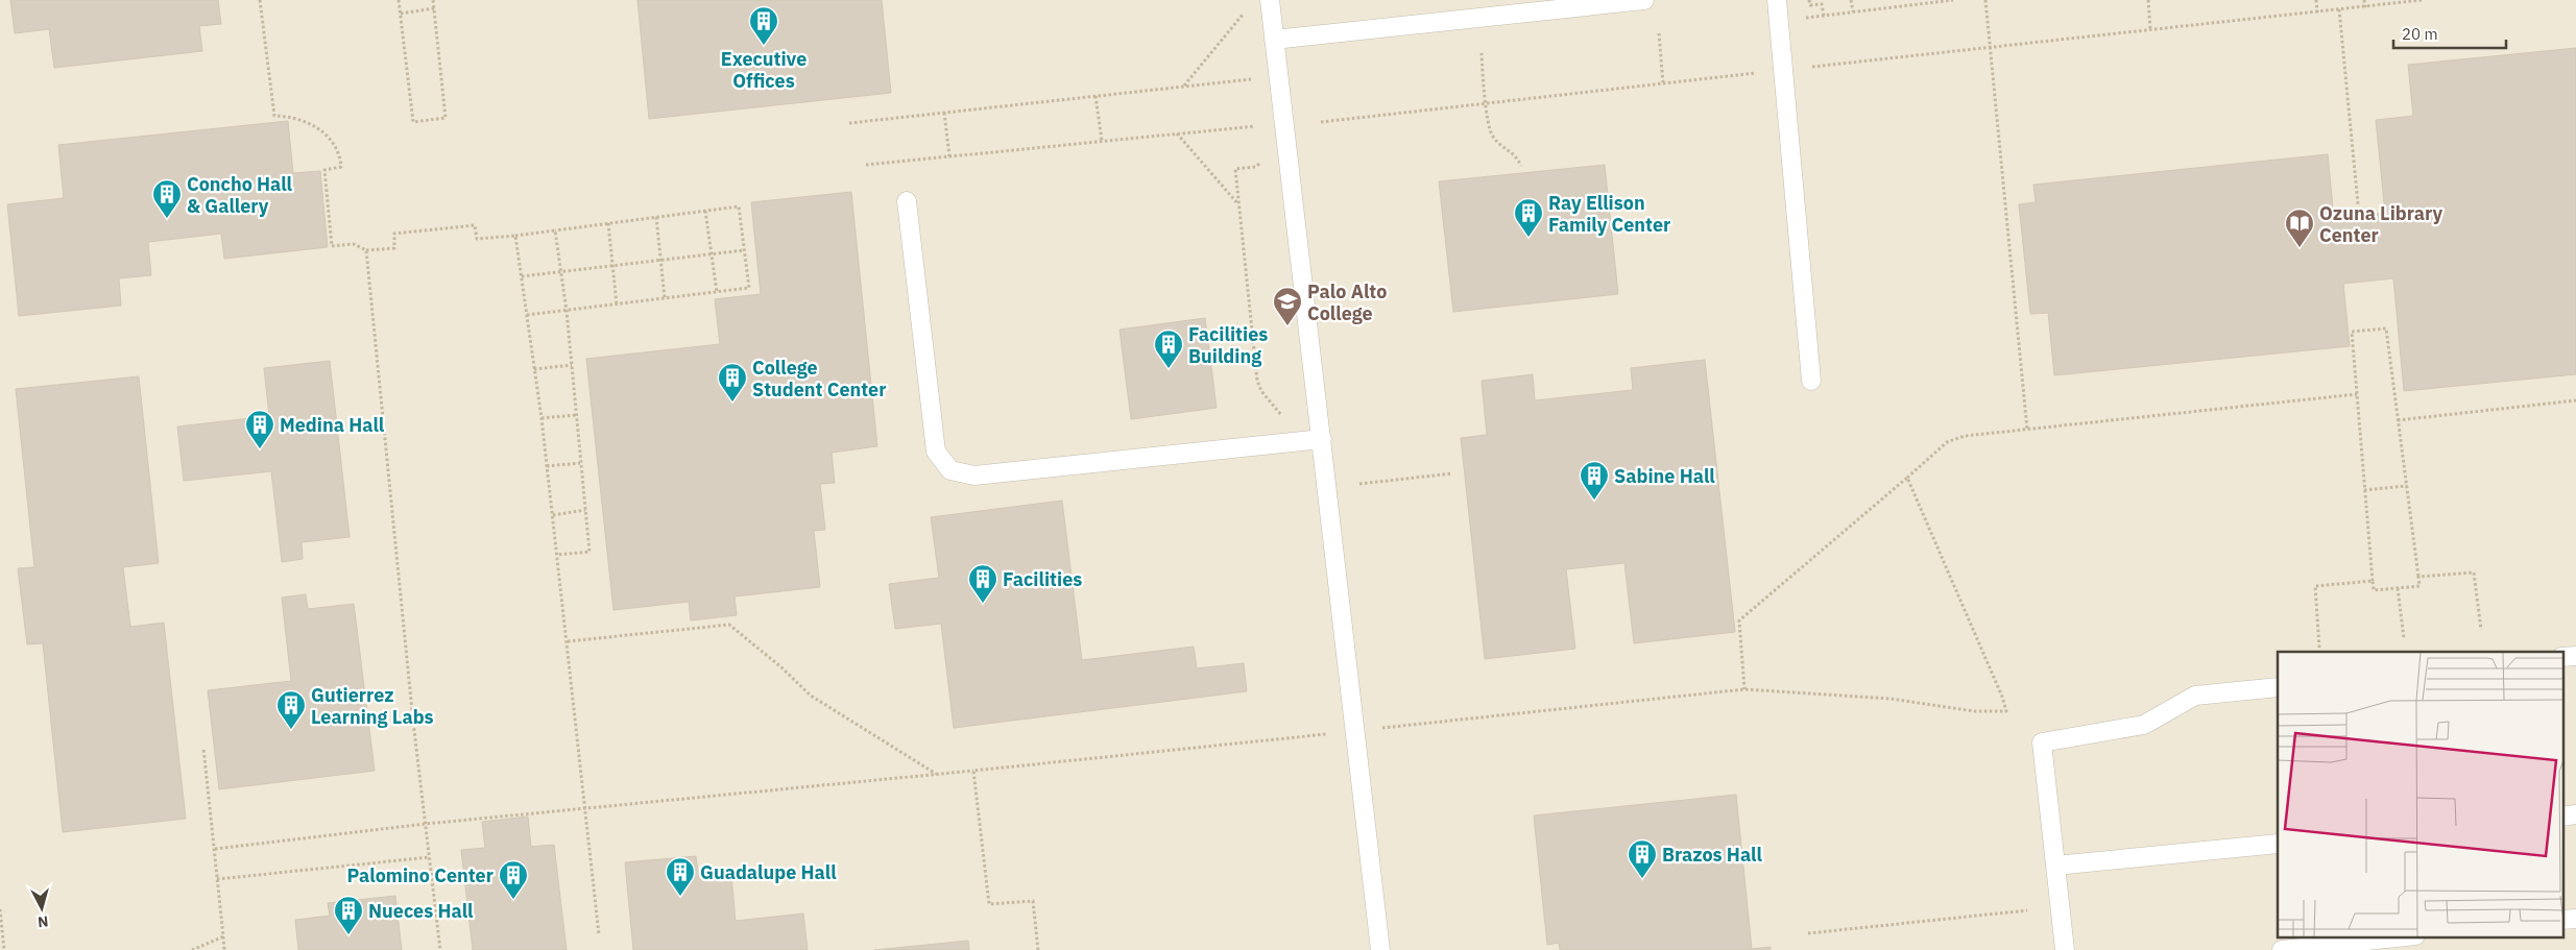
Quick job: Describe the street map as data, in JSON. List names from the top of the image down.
{
  "places": {
    "building": [
      "Executive Offices",
      "Concho Hall & Gallery",
      "Ray Ellison Family Center",
      "Facilities Building",
      "College Student Center",
      "Medina Hall",
      "Sabine Hall",
      "Facilities",
      "Gutierrez Learning Labs",
      "Brazos Hall",
      "Guadalupe Hall",
      "Palomino Center",
      "Nueces Hall"
    ],
    "library": ["Ozuna Library Center"],
    "school or university": ["Palo Alto College"]
  },
  "scale_bar": "20 m",
  "north": "bottom"
}
